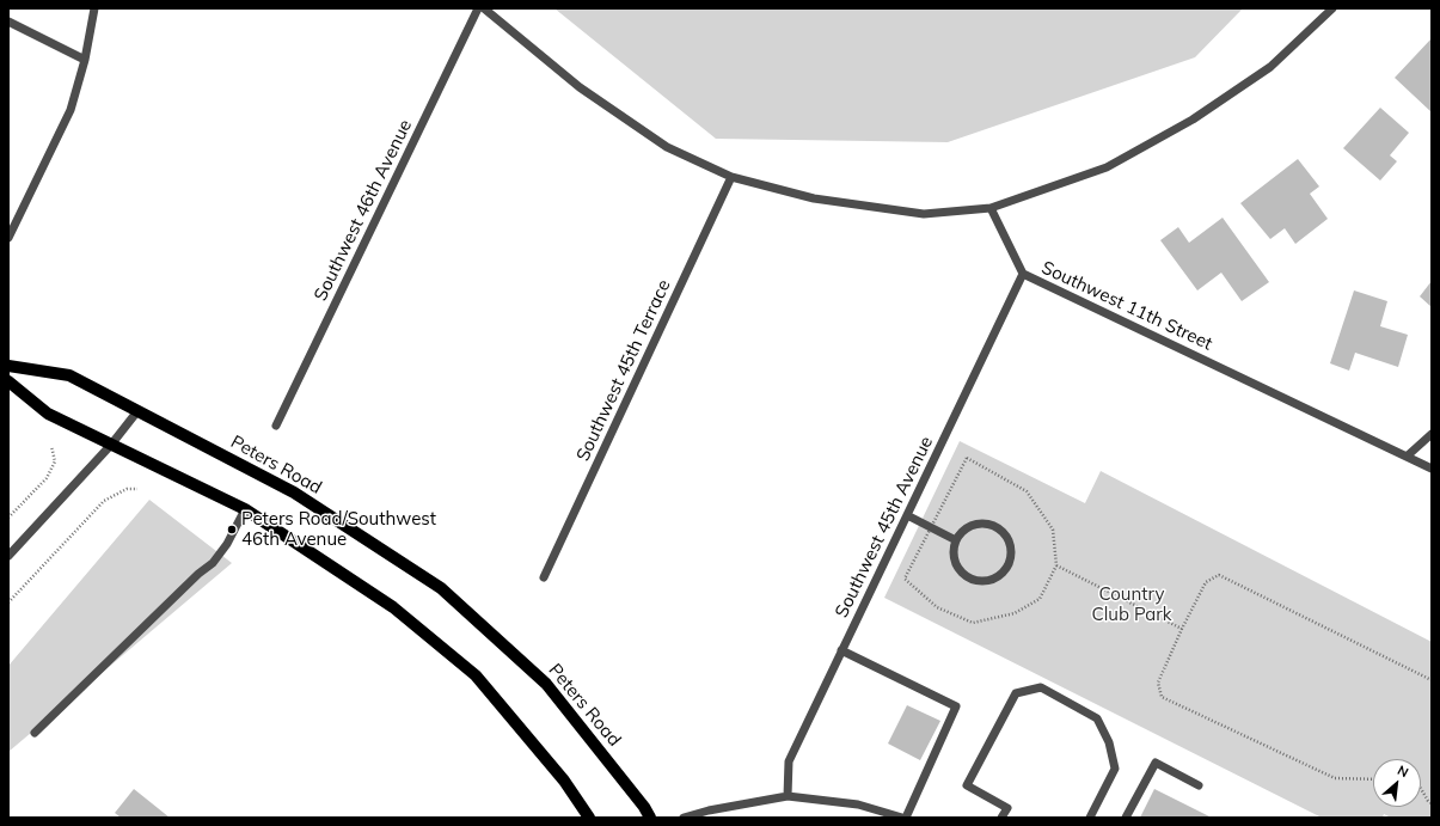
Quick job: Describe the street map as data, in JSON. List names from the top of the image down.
{
  "streets": {
    "main road": ["Peters Road"],
    "street": [
      "Southwest 46th Avenue",
      "Southwest 11th Street",
      "Southwest 45th Terrace",
      "Southwest 45th Avenue"
    ]
  },
  "crossings": [
    ["Southwest 11th Street", "Southwest 45th Avenue"]
  ],
  "parks": ["Country Club Park"],
  "places": ["Peters Road/Southwest 46th Avenue"],
  "north": "top right"
}
